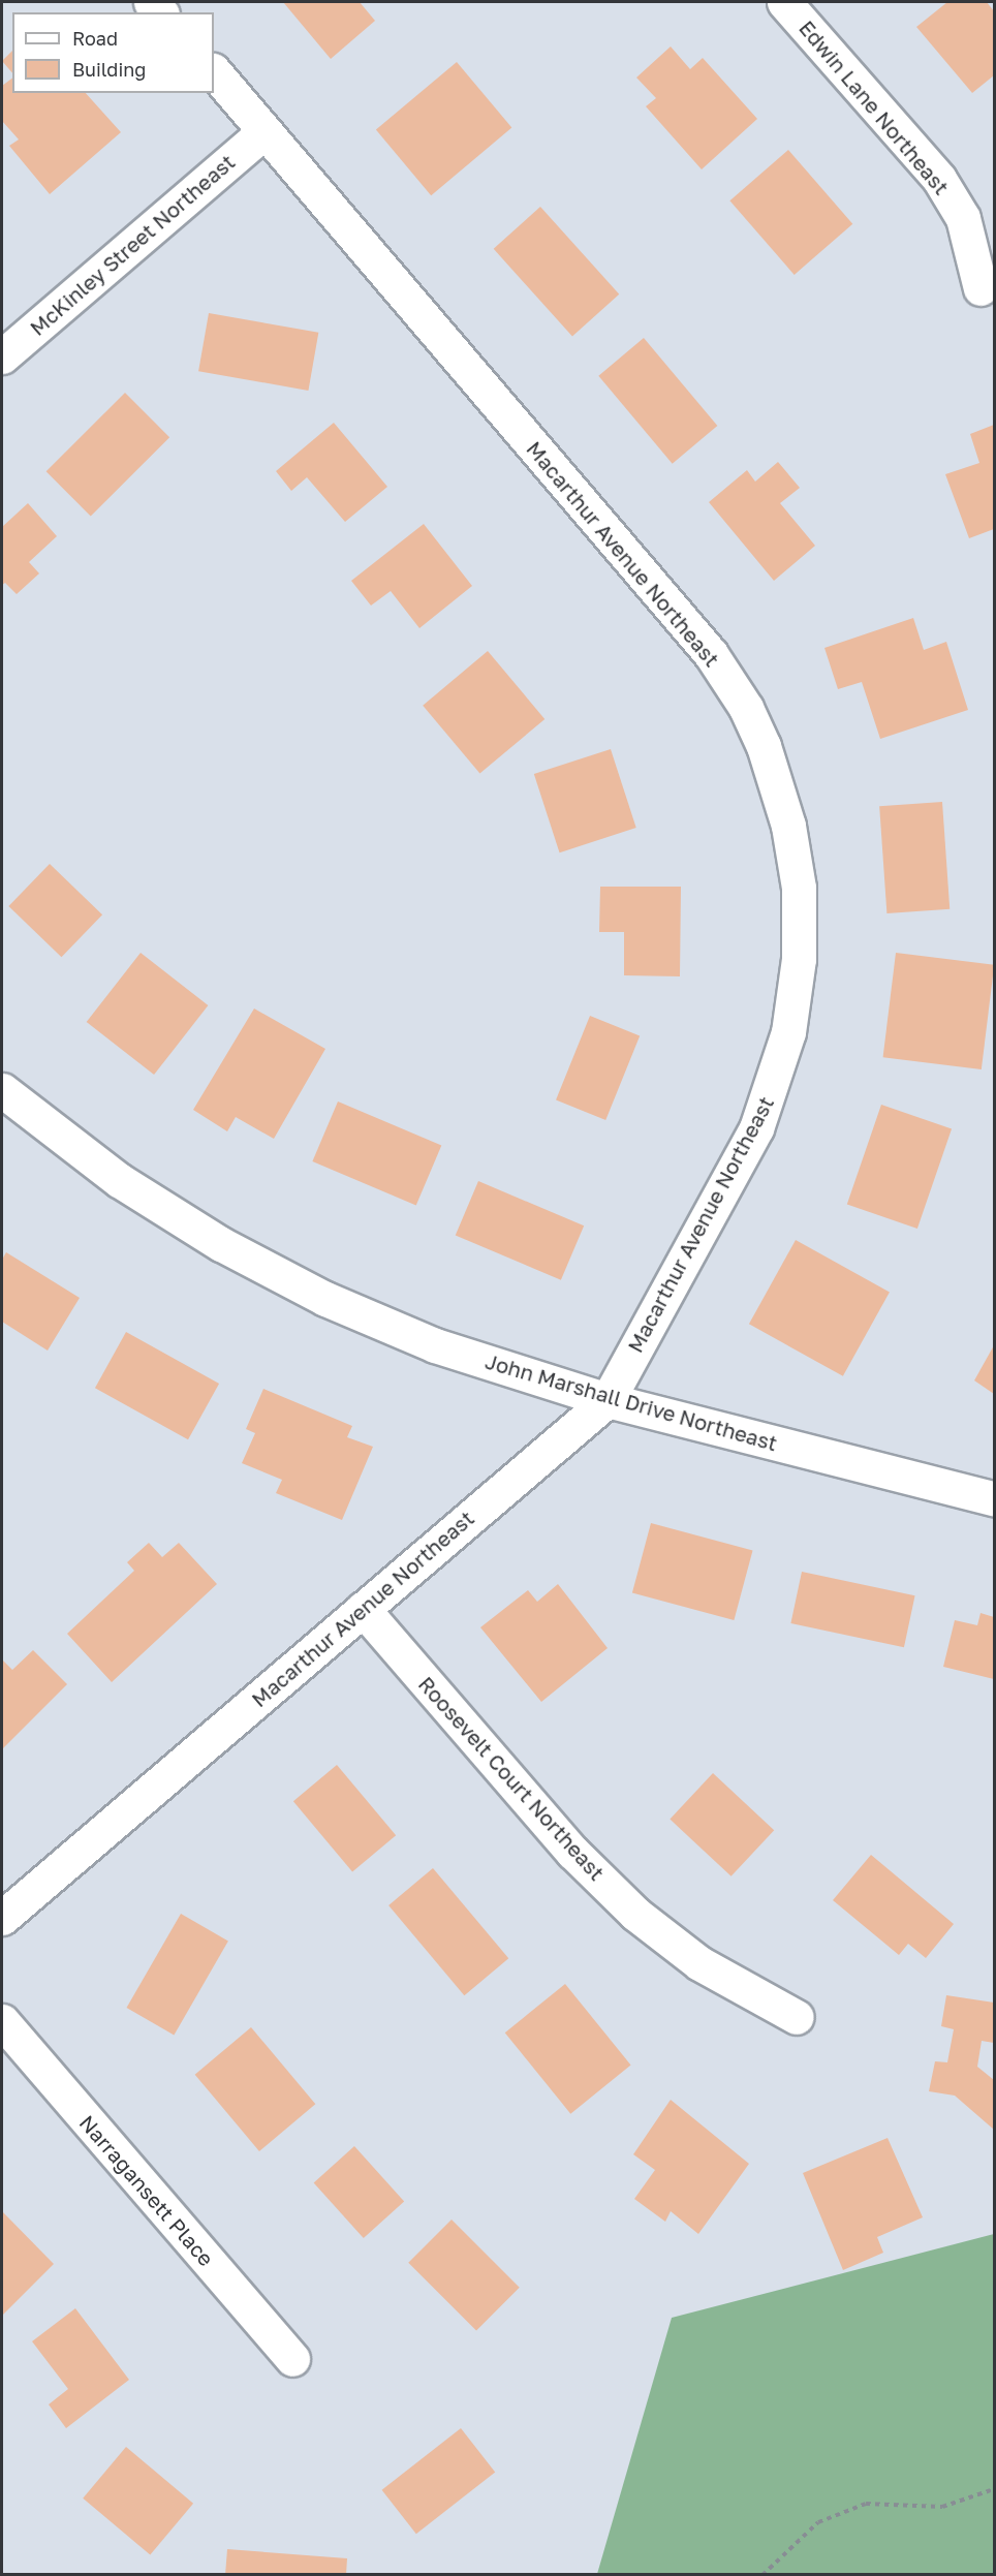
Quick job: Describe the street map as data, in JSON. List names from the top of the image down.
{
  "streets": {
    "street": [
      "Edwin Lane Northeast",
      "McKinley Street Northeast",
      "Macarthur Avenue Northeast",
      "John Marshall Drive Northeast",
      "Roosevelt Court Northeast",
      "Narragansett Place"
    ]
  },
  "crossings": [
    ["McKinley Street Northeast", "Macarthur Avenue Northeast"],
    ["Macarthur Avenue Northeast", "John Marshall Drive Northeast"],
    ["Macarthur Avenue Northeast", "Roosevelt Court Northeast"]
  ],
  "legend": ["Road", "Building"]
}
